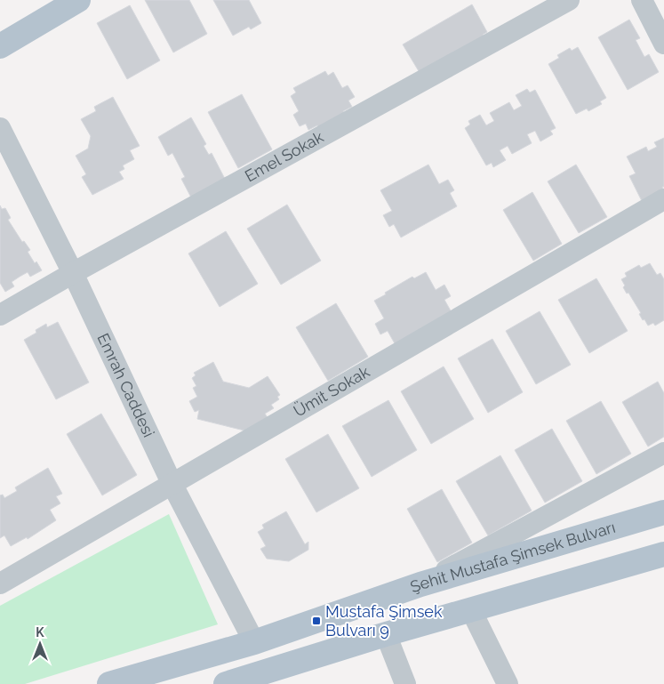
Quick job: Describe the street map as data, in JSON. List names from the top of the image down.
{
  "streets": {
    "main road": ["Şehit Mustafa Şimsek Bulvarı"],
    "street": ["Emel Sokak", "Emrah Caddesi", "Ümit Sokak"]
  },
  "crossings": [
    ["Emel Sokak", "Emrah Caddesi"],
    ["Emrah Caddesi", "Ümit Sokak"],
    ["Emrah Caddesi", "Şehit Mustafa Şimsek Bulvarı"]
  ],
  "places": {
    "transit": ["Mustafa Şimsek Bulvarı 9"]
  },
  "north": "top"
}
